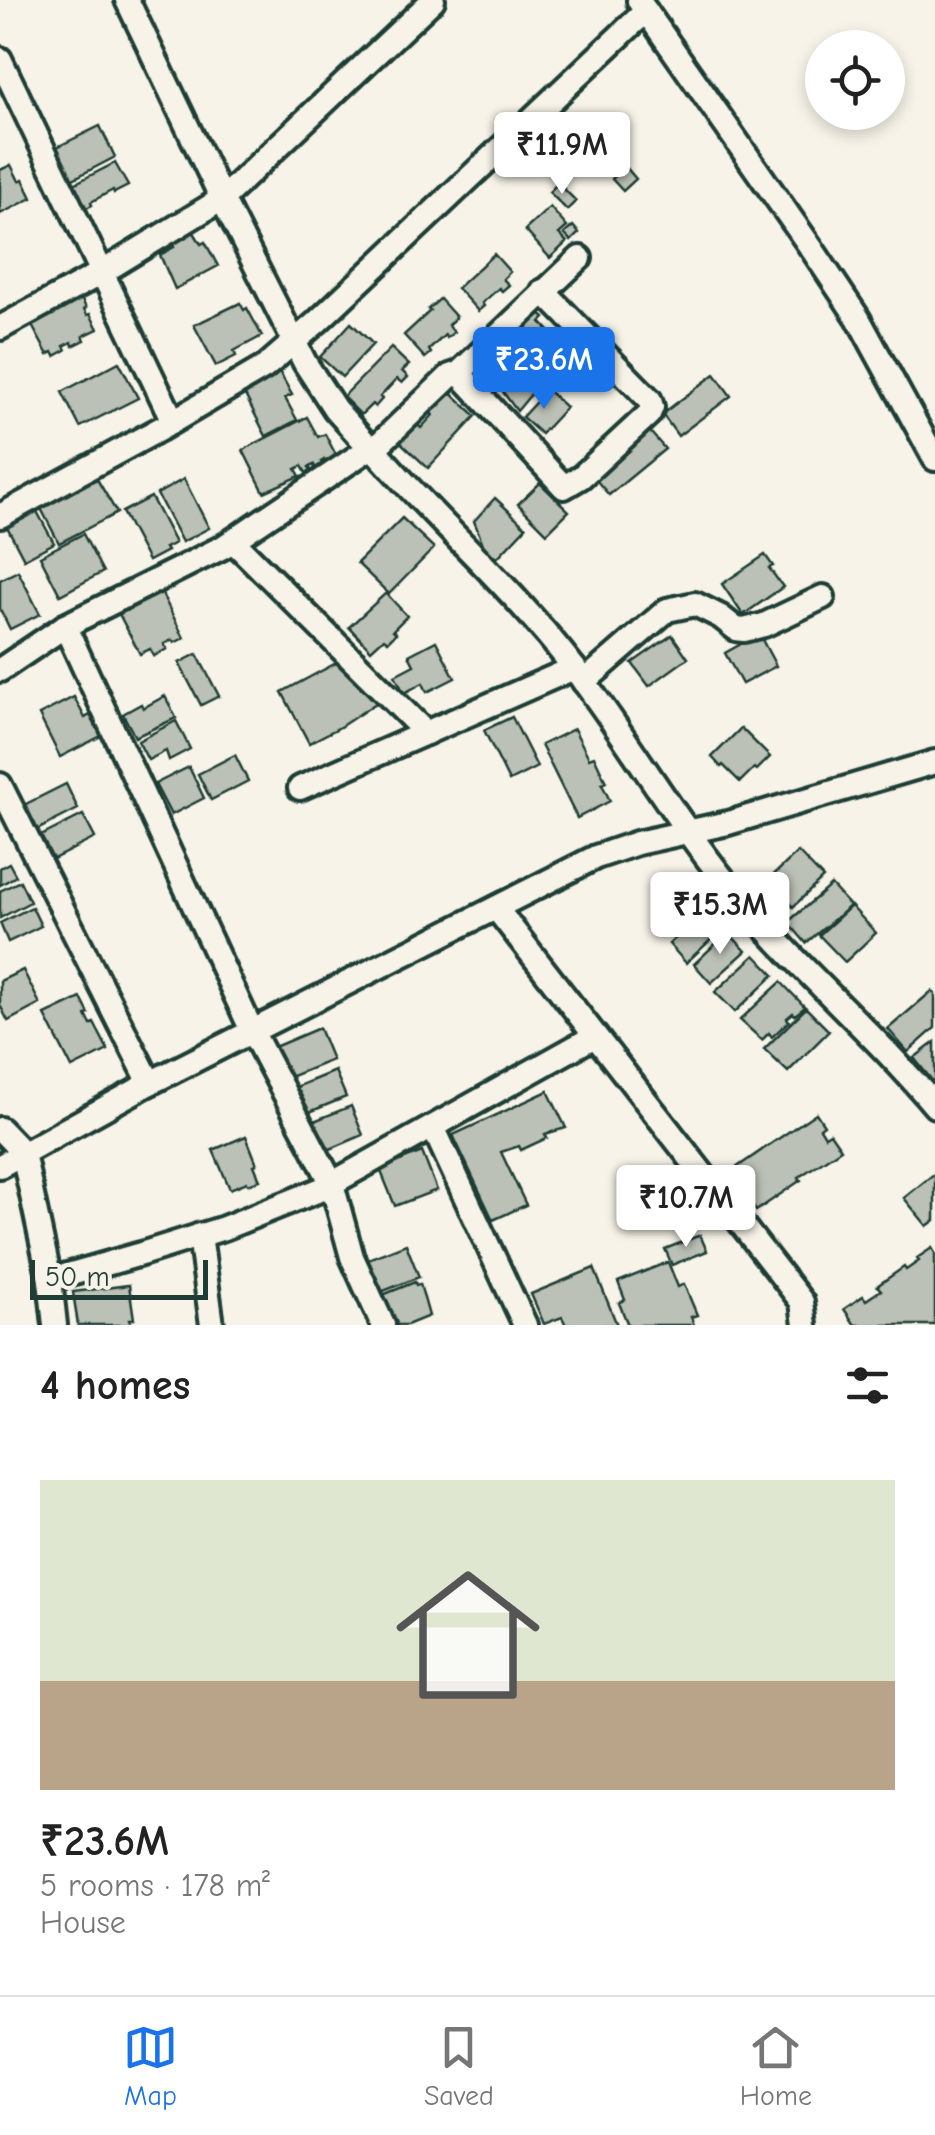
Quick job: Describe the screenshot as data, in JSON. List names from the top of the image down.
{
  "scale_bar": "50 m",
  "page": {
    "price": [
      "₹11.9M",
      "₹23.6M",
      "₹15.3M",
      "₹10.7M"
    ],
    "scale": "50 m",
    "heading": "4 homes",
    "list": [
      {
        "name": "₹23.6M",
        "note": "5 rooms · 178 m² · House"
      }
    ],
    "tabs": ["Map", "Saved", "Home"]
  }
}
